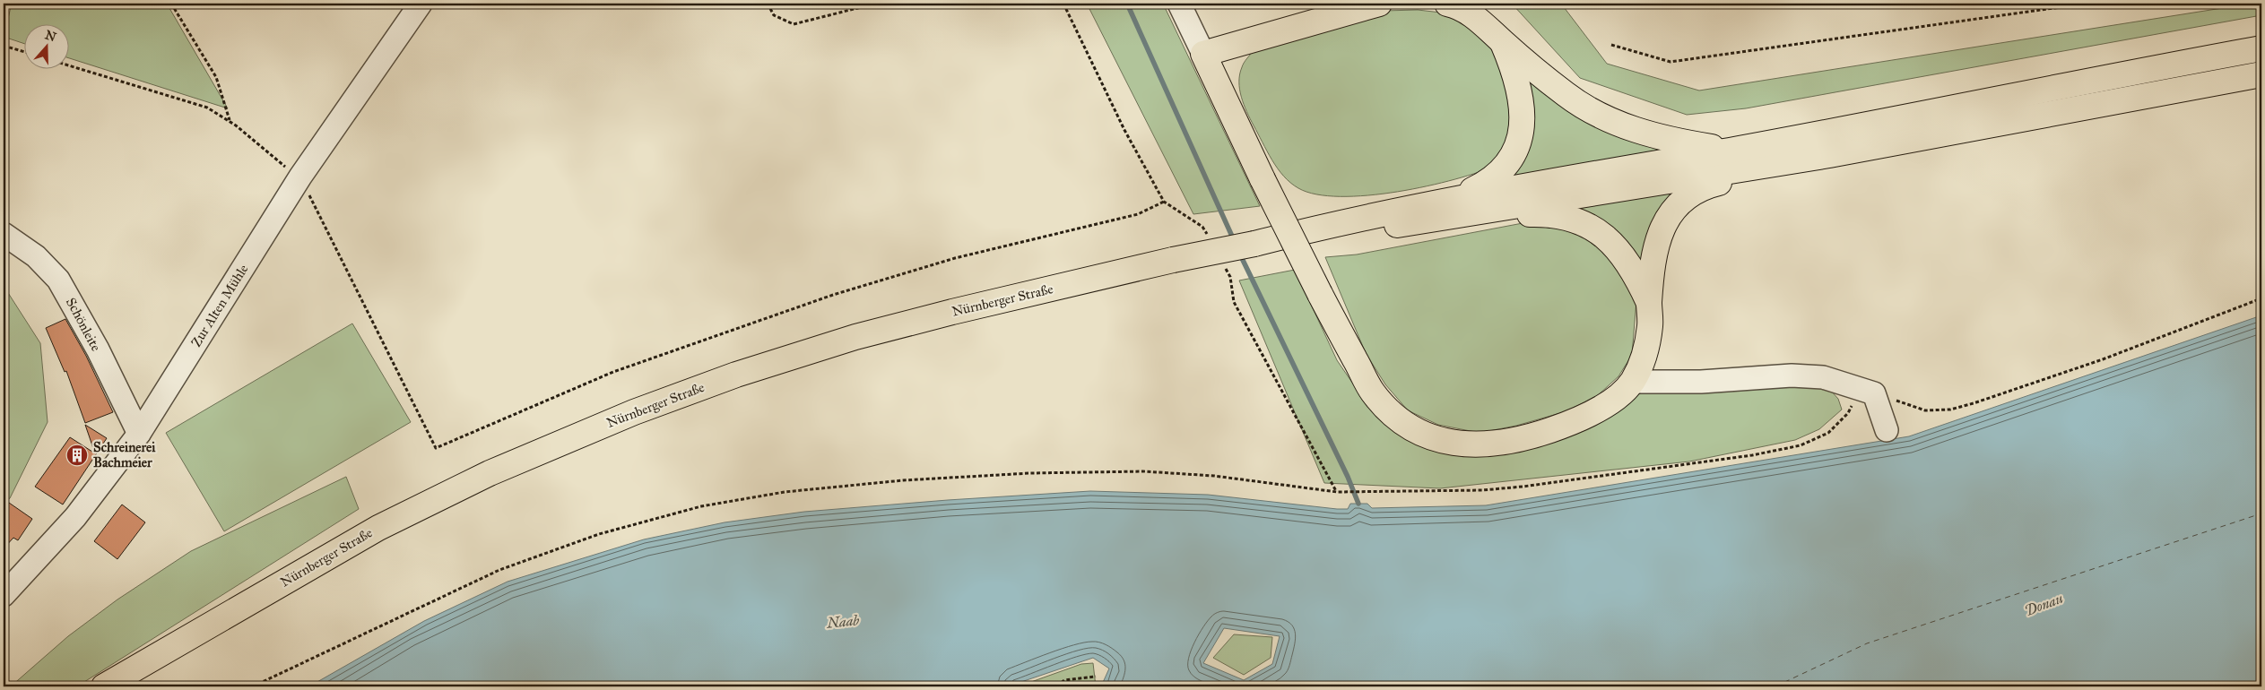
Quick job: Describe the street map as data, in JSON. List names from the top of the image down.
{
  "streets": {
    "main road": ["Nürnberger Straße"],
    "street": ["Zur Alten Mühle", "Schönleite"]
  },
  "crossings": [
    ["Zur Alten Mühle", "Schönleite"]
  ],
  "water": ["Donau", "Naab"],
  "places": {
    "building": ["Schreinerei Bachmeier"]
  },
  "north": "top"
}
